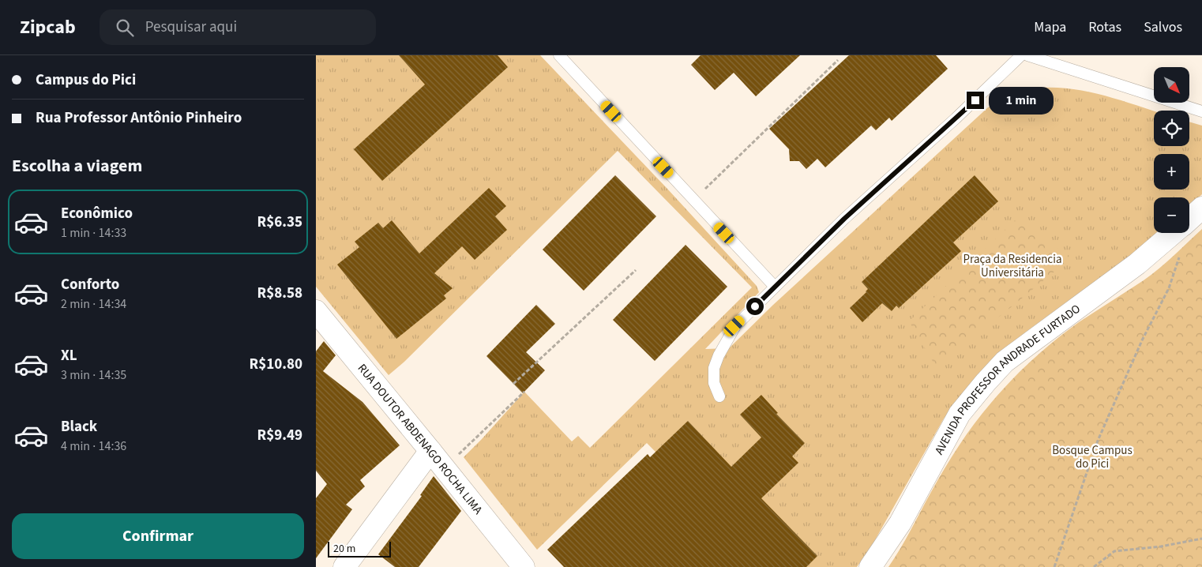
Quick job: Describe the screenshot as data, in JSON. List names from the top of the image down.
{
  "streets": {
    "street": ["AVENIDA PROFESSOR ANDRADE FURTADO", "RUA DOUTOR ABDENAGO ROCHA LIMA"]
  },
  "parks": ["Praça da Residencia Universitária", "Bosque Campus do Pici"],
  "scale_bar": "20 m",
  "north": "bottom right",
  "page": {
    "header": "Zipcab",
    "search": "Pesquisar aqui",
    "nav": ["Mapa", "Rotas", "Salvos"],
    "banner": ["Campus do Pici", "Rua Professor Antônio Pinheiro"],
    "map_buttons": ["+", "−"],
    "bubble": "1 min",
    "heading": "Escolha a viagem",
    "list": [
      {
        "name": "Econômico",
        "note": "1 min · 14:33",
        "value": "R$6.35"
      },
      {
        "name": "Conforto",
        "note": "2 min · 14:34",
        "value": "R$8.58"
      },
      {
        "name": "XL",
        "note": "3 min · 14:35",
        "value": "R$10.80"
      },
      {
        "name": "Black",
        "note": "4 min · 14:36",
        "value": "R$9.49"
      }
    ],
    "buttons": "Confirmar",
    "scale": "20 m"
  }
}
